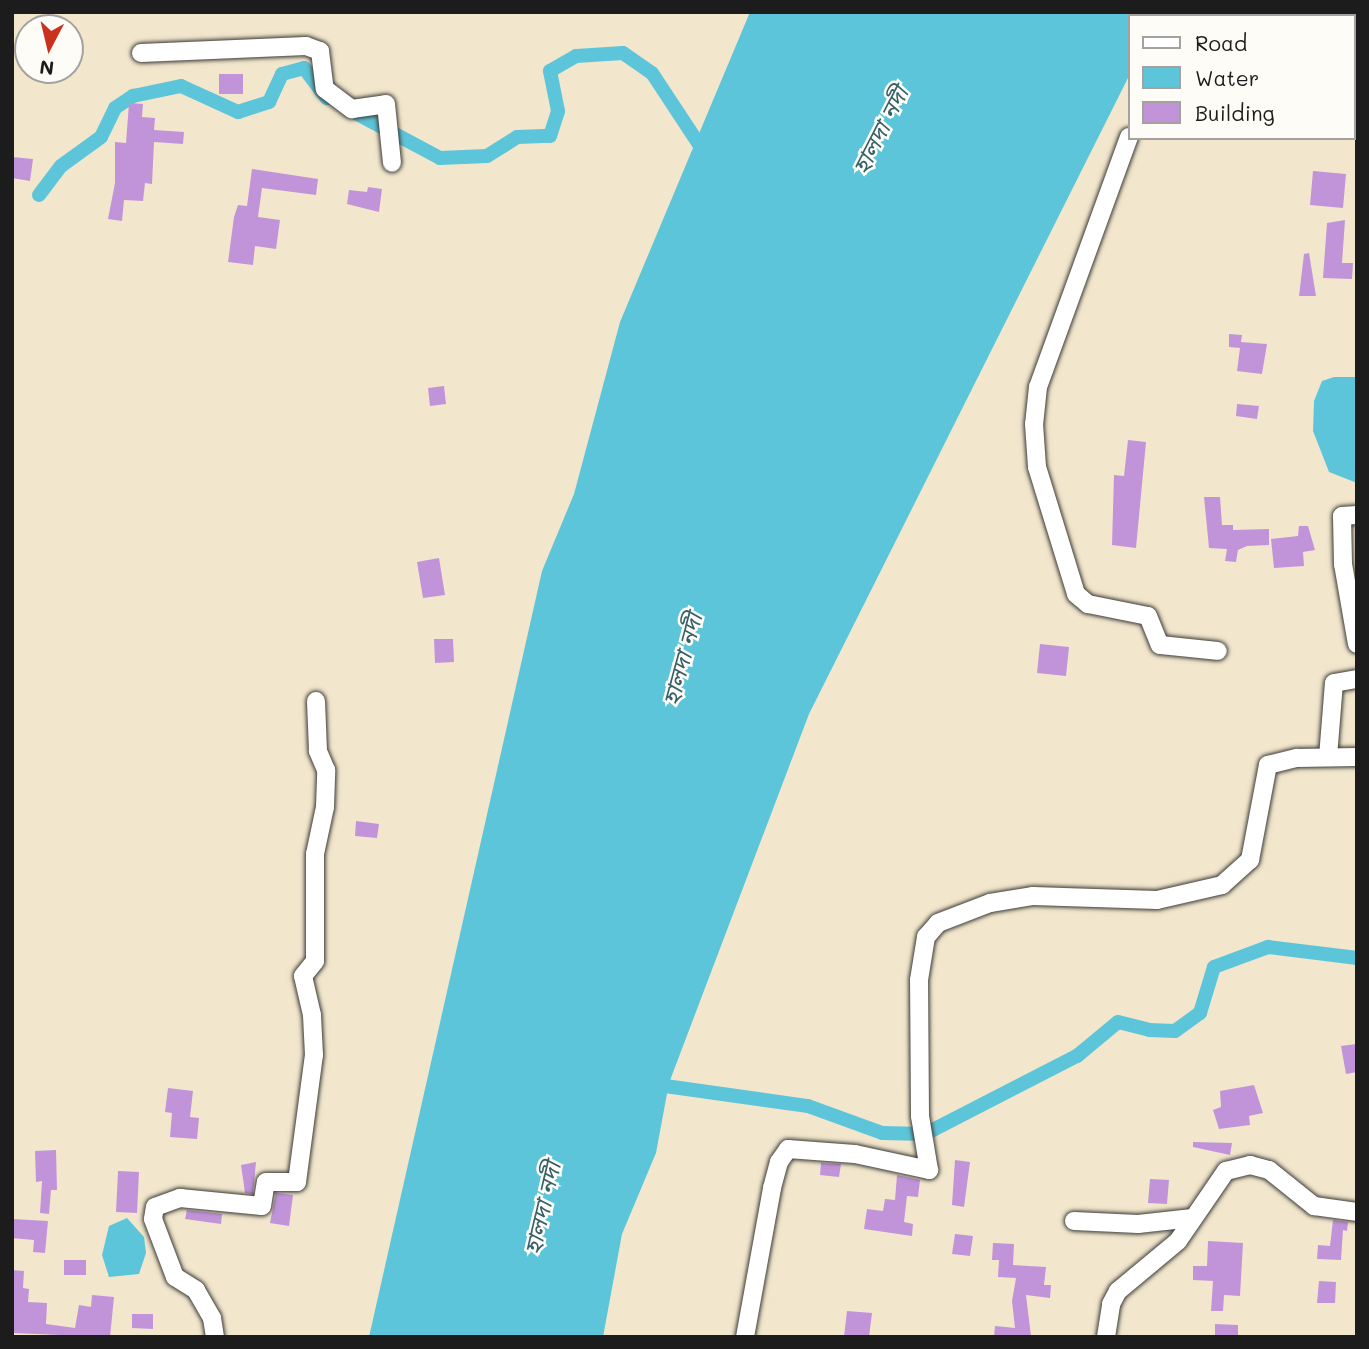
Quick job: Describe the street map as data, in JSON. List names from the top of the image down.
{
  "water": ["হালদা নদী"],
  "legend": ["Road", "Water", "Building"],
  "north": "bottom"
}
